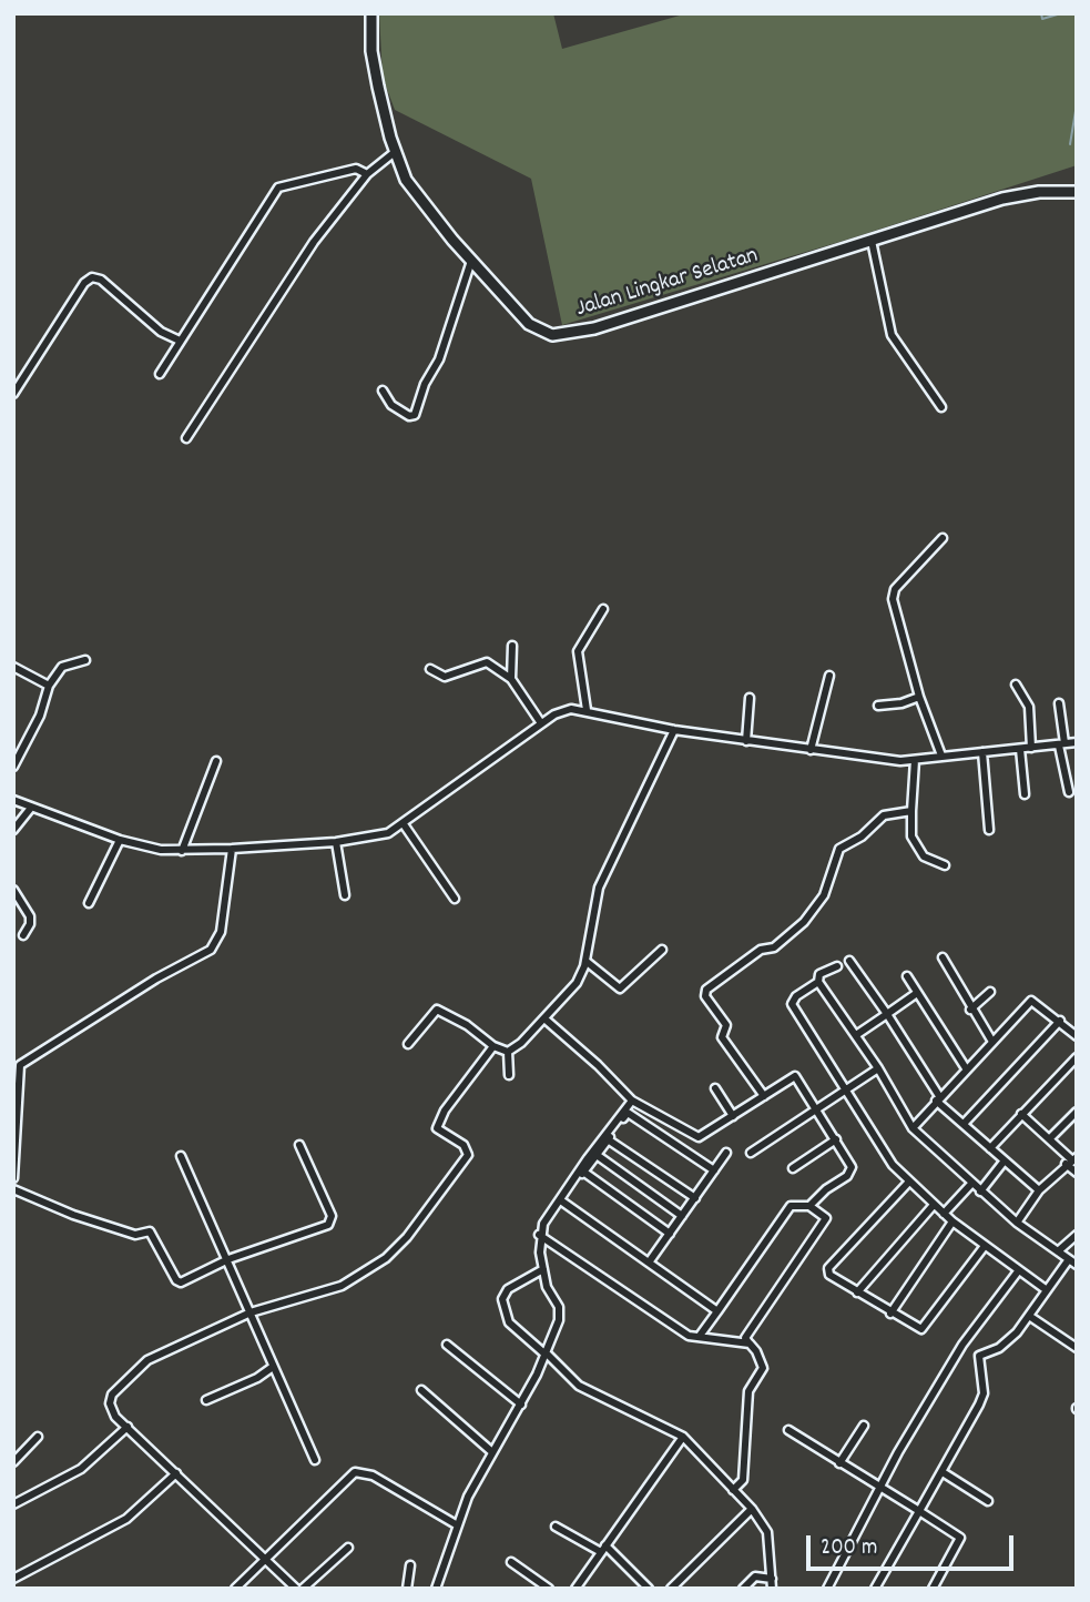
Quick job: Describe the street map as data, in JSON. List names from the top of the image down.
{
  "streets": {
    "highway": ["Jalan Lingkar Selatan"]
  },
  "scale_bar": "200 m"
}
